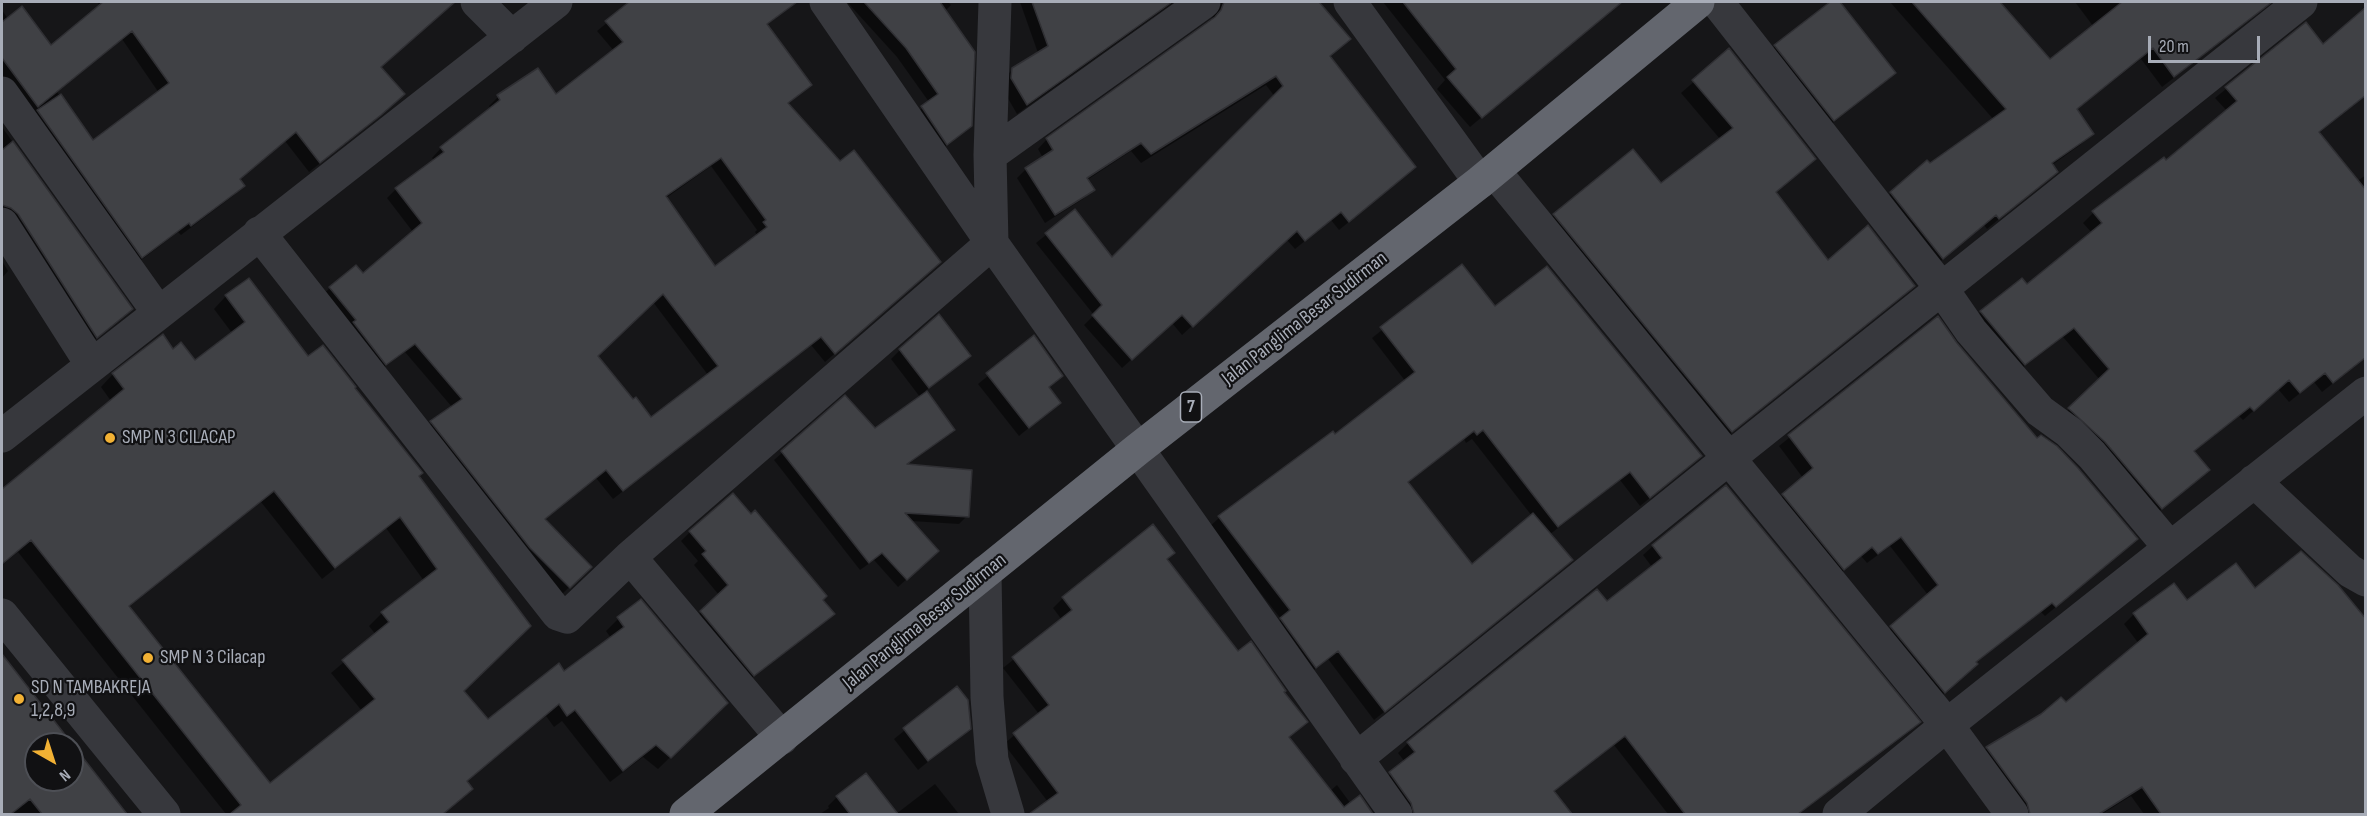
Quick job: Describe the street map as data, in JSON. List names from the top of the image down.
{
  "streets": {
    "highway": ["Jalan Panglima Besar Sudirman", "7"]
  },
  "places": ["SMP N 3 CILACAP", "SMP N 3 Cilacap", "SD N TAMBAKREJA 1,2,8,9"],
  "scale_bar": "20 m",
  "north": "bottom right"
}
